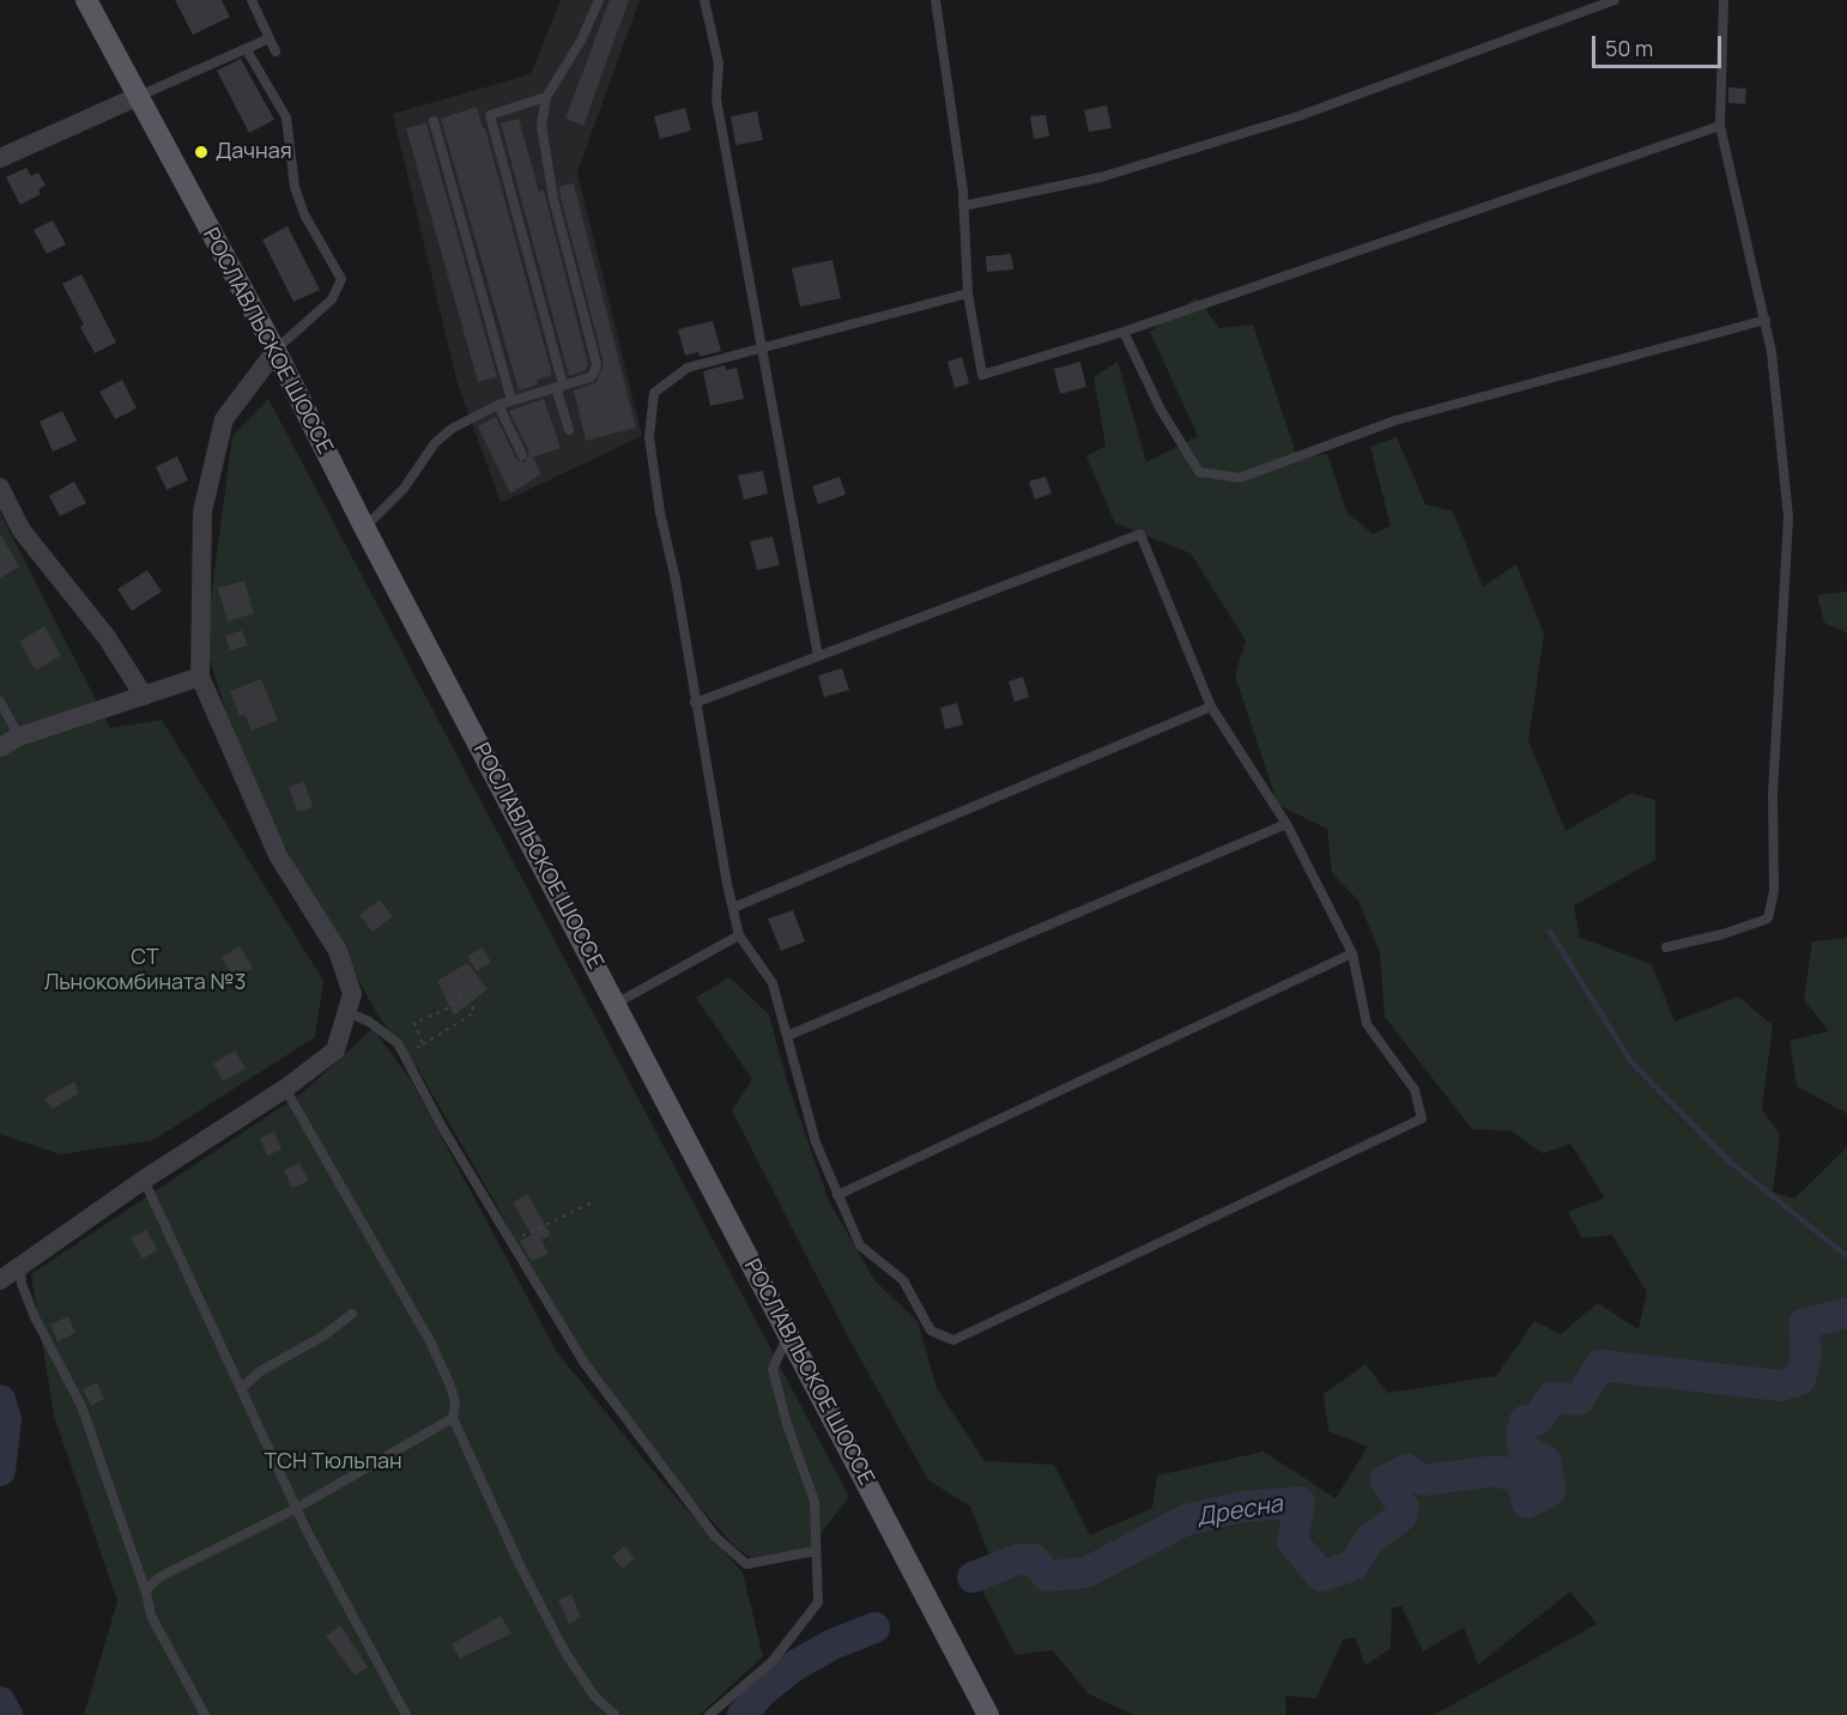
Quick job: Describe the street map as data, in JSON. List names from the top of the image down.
{
  "streets": {
    "main road": ["РОСЛАВЛЬСКОЕ ШОССЕ"]
  },
  "water": ["Дресна"],
  "parks": ["СТ Льнокомбината №3", "ТСН Тюльпан"],
  "places": ["Дачная"],
  "scale_bar": "50 m"
}
